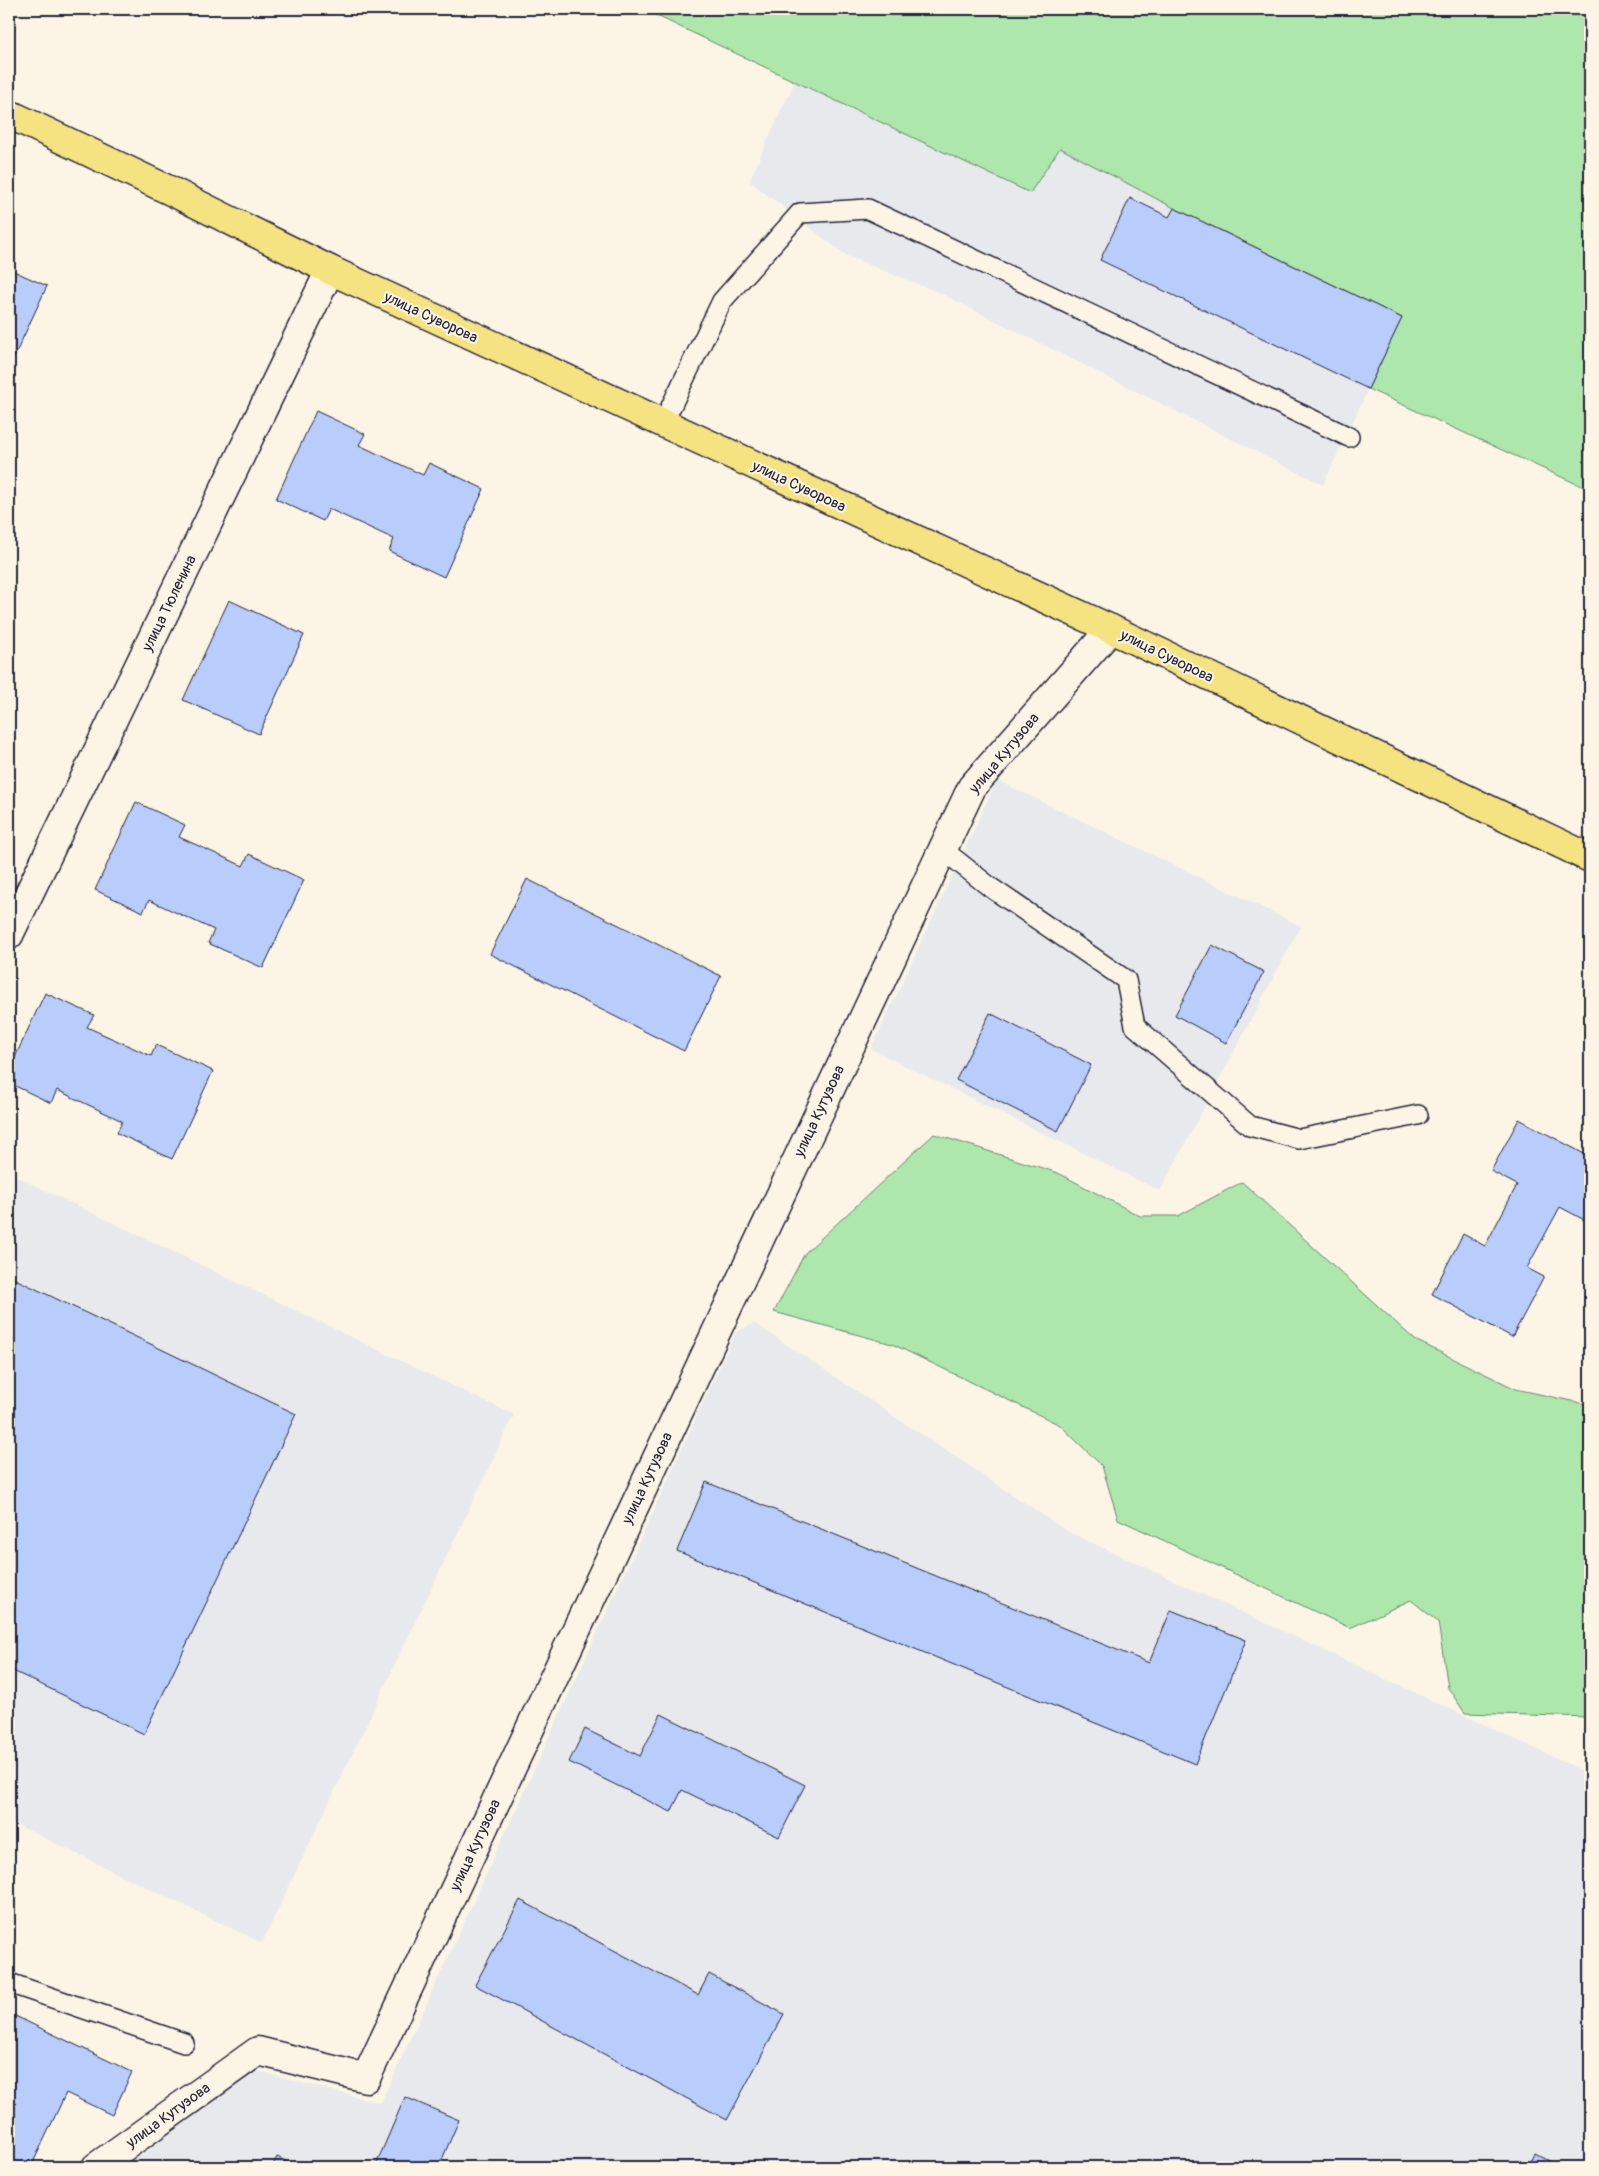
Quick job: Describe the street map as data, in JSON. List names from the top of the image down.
{
  "streets": {
    "main road": ["улица Суворова"],
    "street": ["улица Тюленина", "улица Кутузова"]
  },
  "crossings": [
    ["улица Суворова", "улица Тюленина"],
    ["улица Суворова", "улица Кутузова"]
  ]
}
